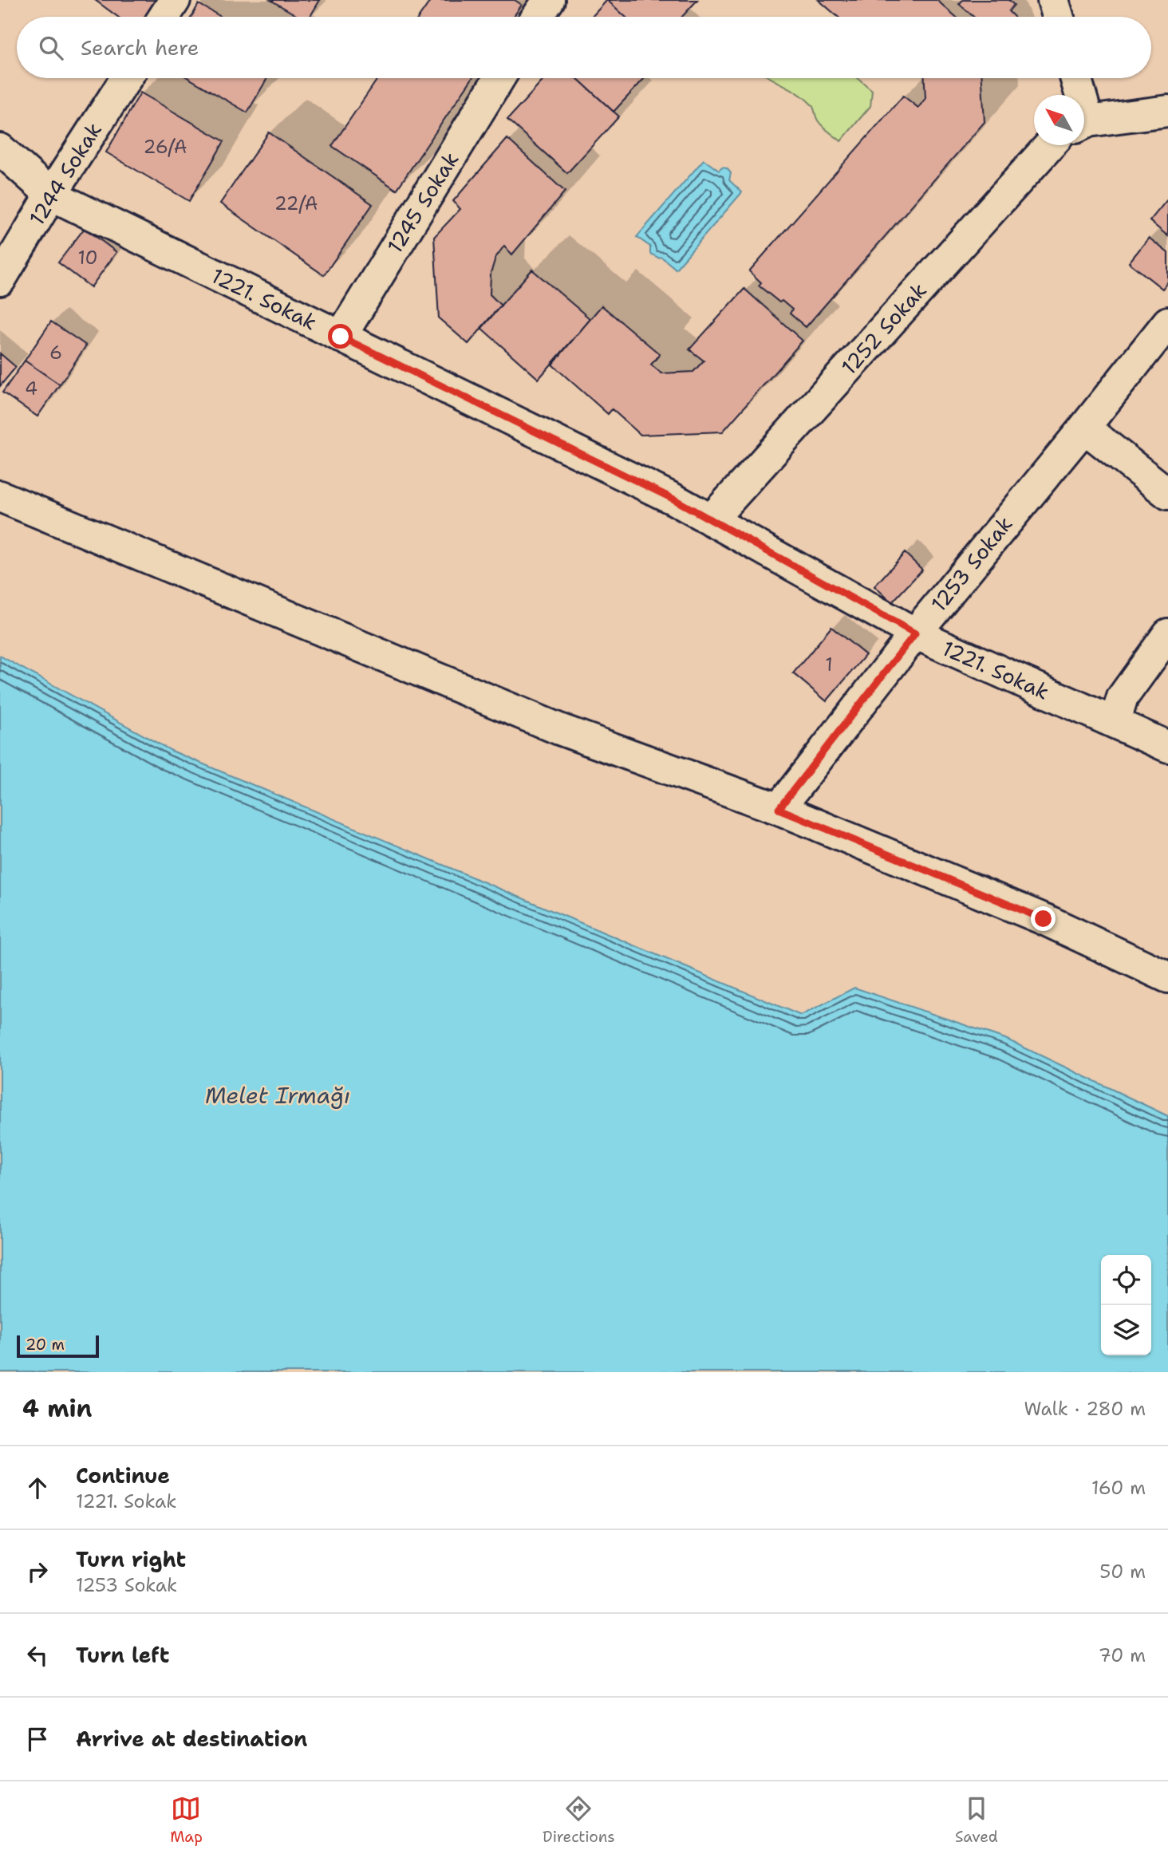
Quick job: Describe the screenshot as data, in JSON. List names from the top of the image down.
{
  "streets": {
    "street": [
      "1244 Sokak",
      "1245 Sokak",
      "1221. Sokak",
      "1252 Sokak",
      "1253 Sokak"
    ]
  },
  "crossings": [
    ["1244 Sokak", "1221. Sokak"],
    ["1245 Sokak", "1221. Sokak"],
    ["1221. Sokak", "1252 Sokak"],
    ["1221. Sokak", "1253 Sokak"]
  ],
  "water": ["Melet Irmağı"],
  "house_numbers": [
    "26/A",
    "22/A",
    "10",
    "6",
    "4",
    "1"
  ],
  "scale_bar": "20 m",
  "north": "top left",
  "page": {
    "search": "Search here",
    "scale": "20 m",
    "heading": ["4 min", "Walk · 280 m"],
    "list": [
      ["Continue", "1221. Sokak", "160 m"],
      ["Turn right", "1253 Sokak", "50 m"],
      ["Turn left", "70 m"],
      "Arrive at destination"
    ],
    "nav": ["Map", "Directions", "Saved"]
  }
}
